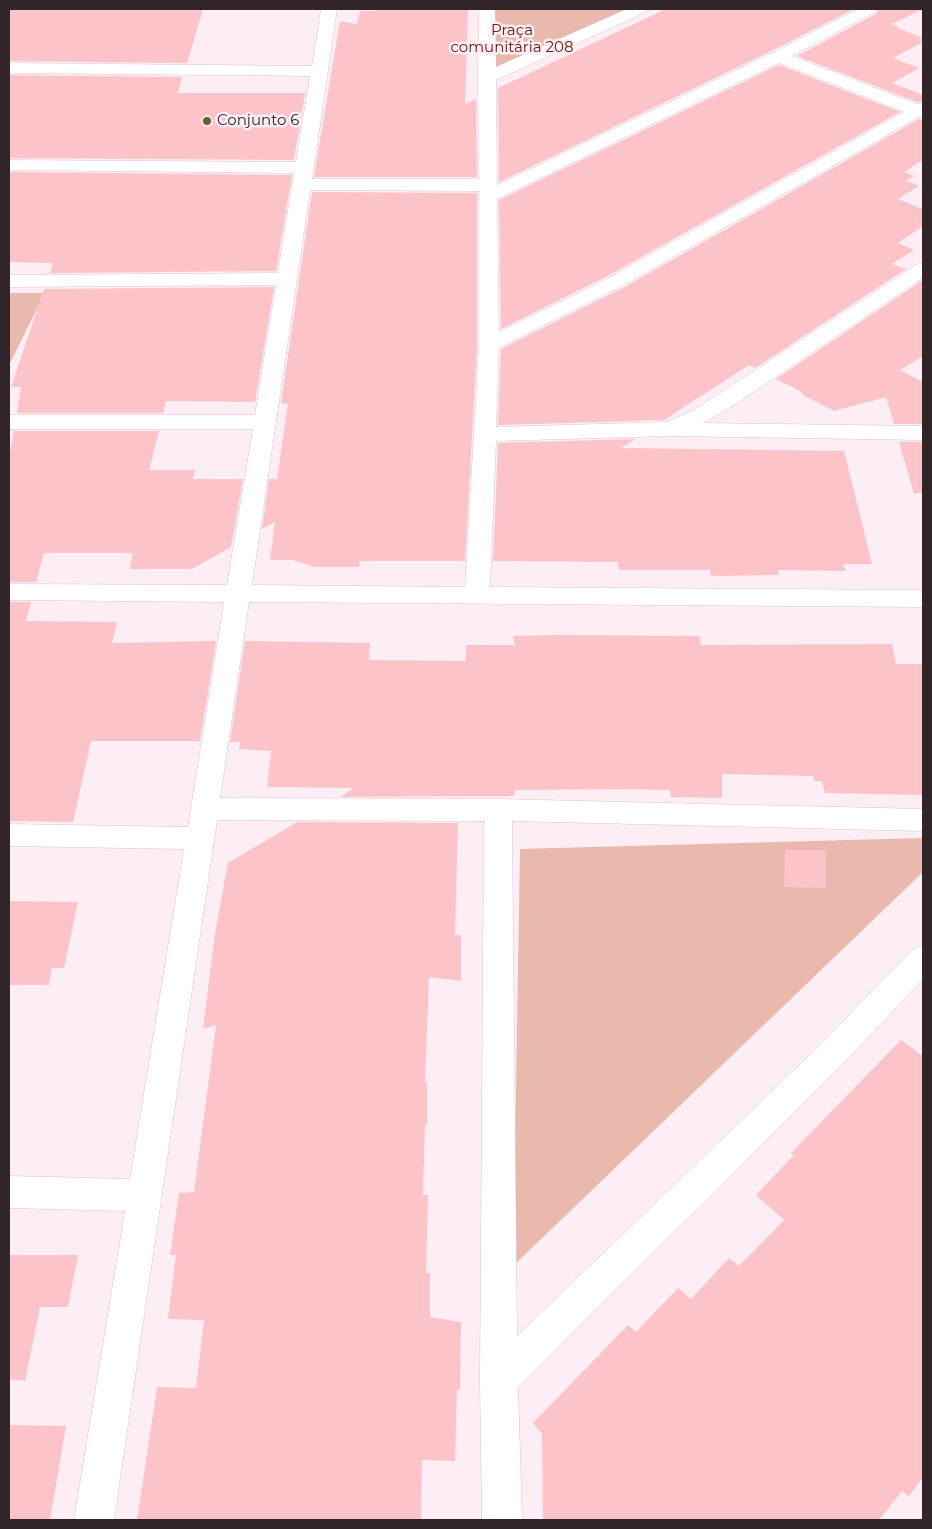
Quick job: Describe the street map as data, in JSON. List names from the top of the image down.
{
  "parks": ["Praça comunitária 208"],
  "places": ["Conjunto 6"]
}
